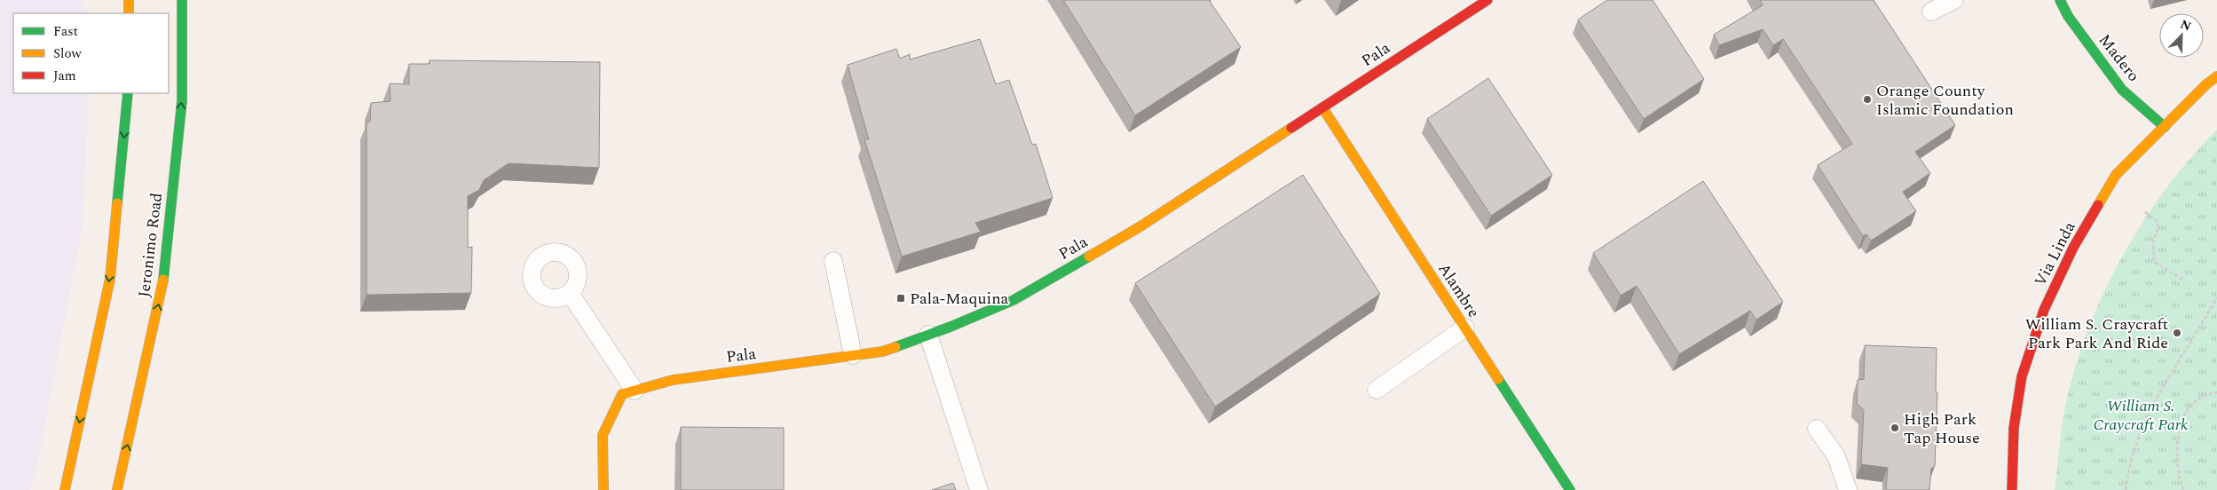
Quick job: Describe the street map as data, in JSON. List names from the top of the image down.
{
  "streets": {
    "street": [
      "Pala",
      "Madero",
      "Jeronimo Road",
      "Via Linda",
      "Alambre"
    ]
  },
  "crossings": [
    ["Pala", "Alambre"],
    ["Madero", "Via Linda"]
  ],
  "parks": ["William S. Craycraft Park"],
  "places": {
    "other": ["Orange County Islamic Foundation", "William S. Craycraft Park Park And Ride", "High Park Tap House"],
    "transit": ["Pala-Maquina"]
  },
  "legend": ["Fast", "Slow", "Jam"],
  "north": "top right"
}
